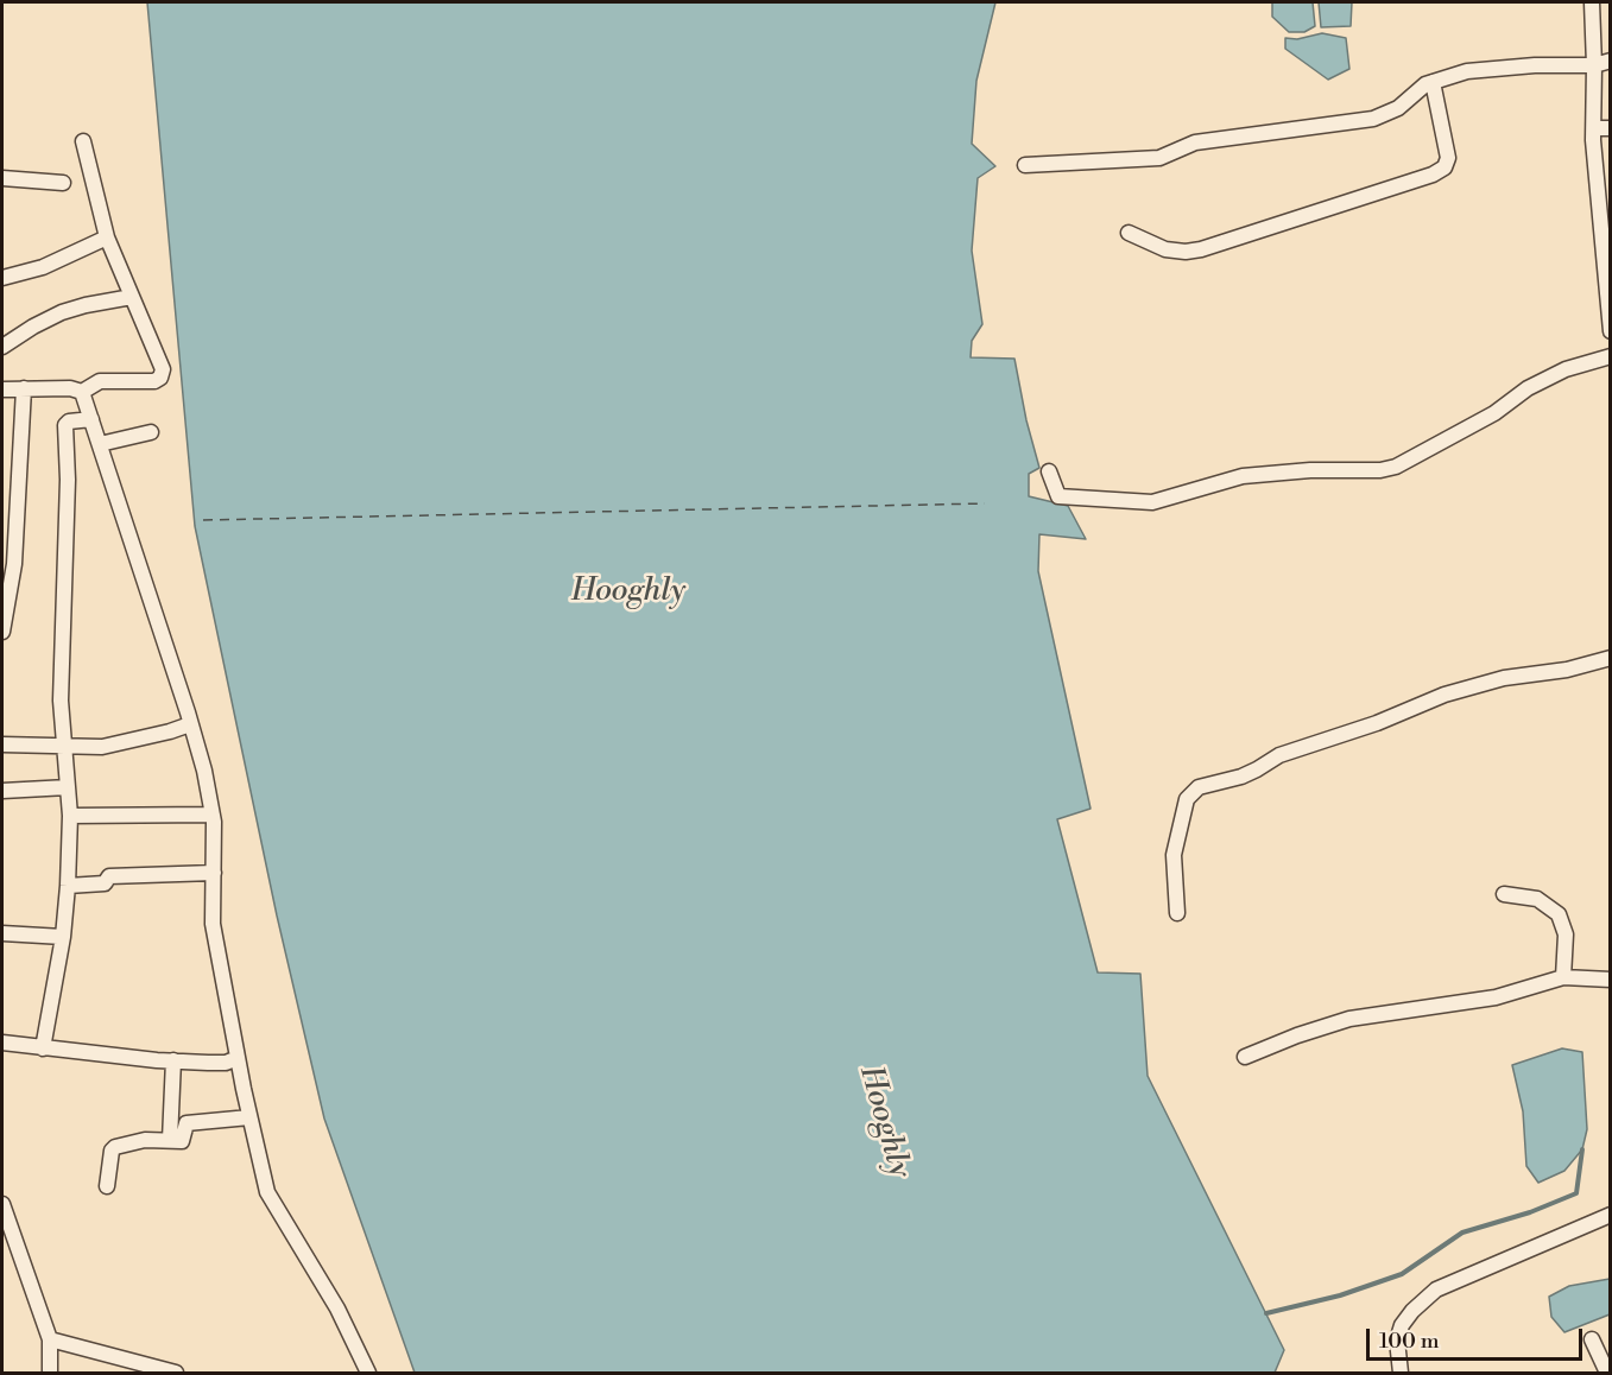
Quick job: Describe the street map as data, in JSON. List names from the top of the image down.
{
  "water": ["Hooghly"],
  "scale_bar": "100 m"
}
